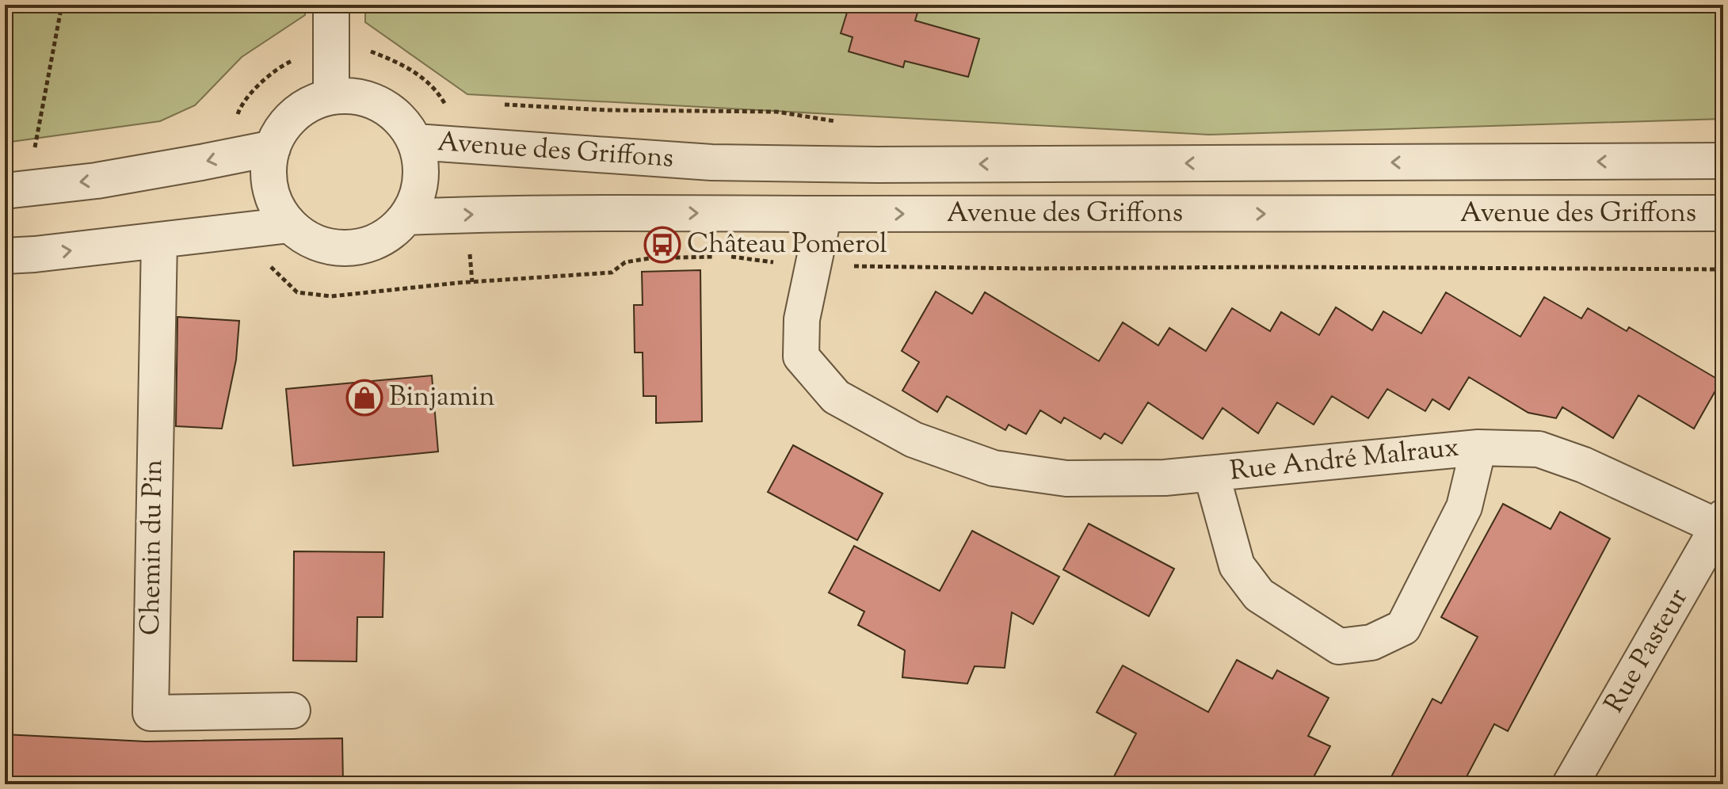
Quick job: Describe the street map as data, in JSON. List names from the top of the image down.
{
  "streets": {
    "street": [
      "Avenue des Griffons",
      "Rue André Malraux",
      "Chemin du Pin",
      "Rue Pasteur"
    ]
  },
  "crossings": [
    ["Avenue des Griffons", "Rue André Malraux"],
    ["Rue André Malraux", "Rue Pasteur"]
  ],
  "places": {
    "bus stop": ["Château Pomerol"],
    "shop": ["Binjamin"]
  }
}
